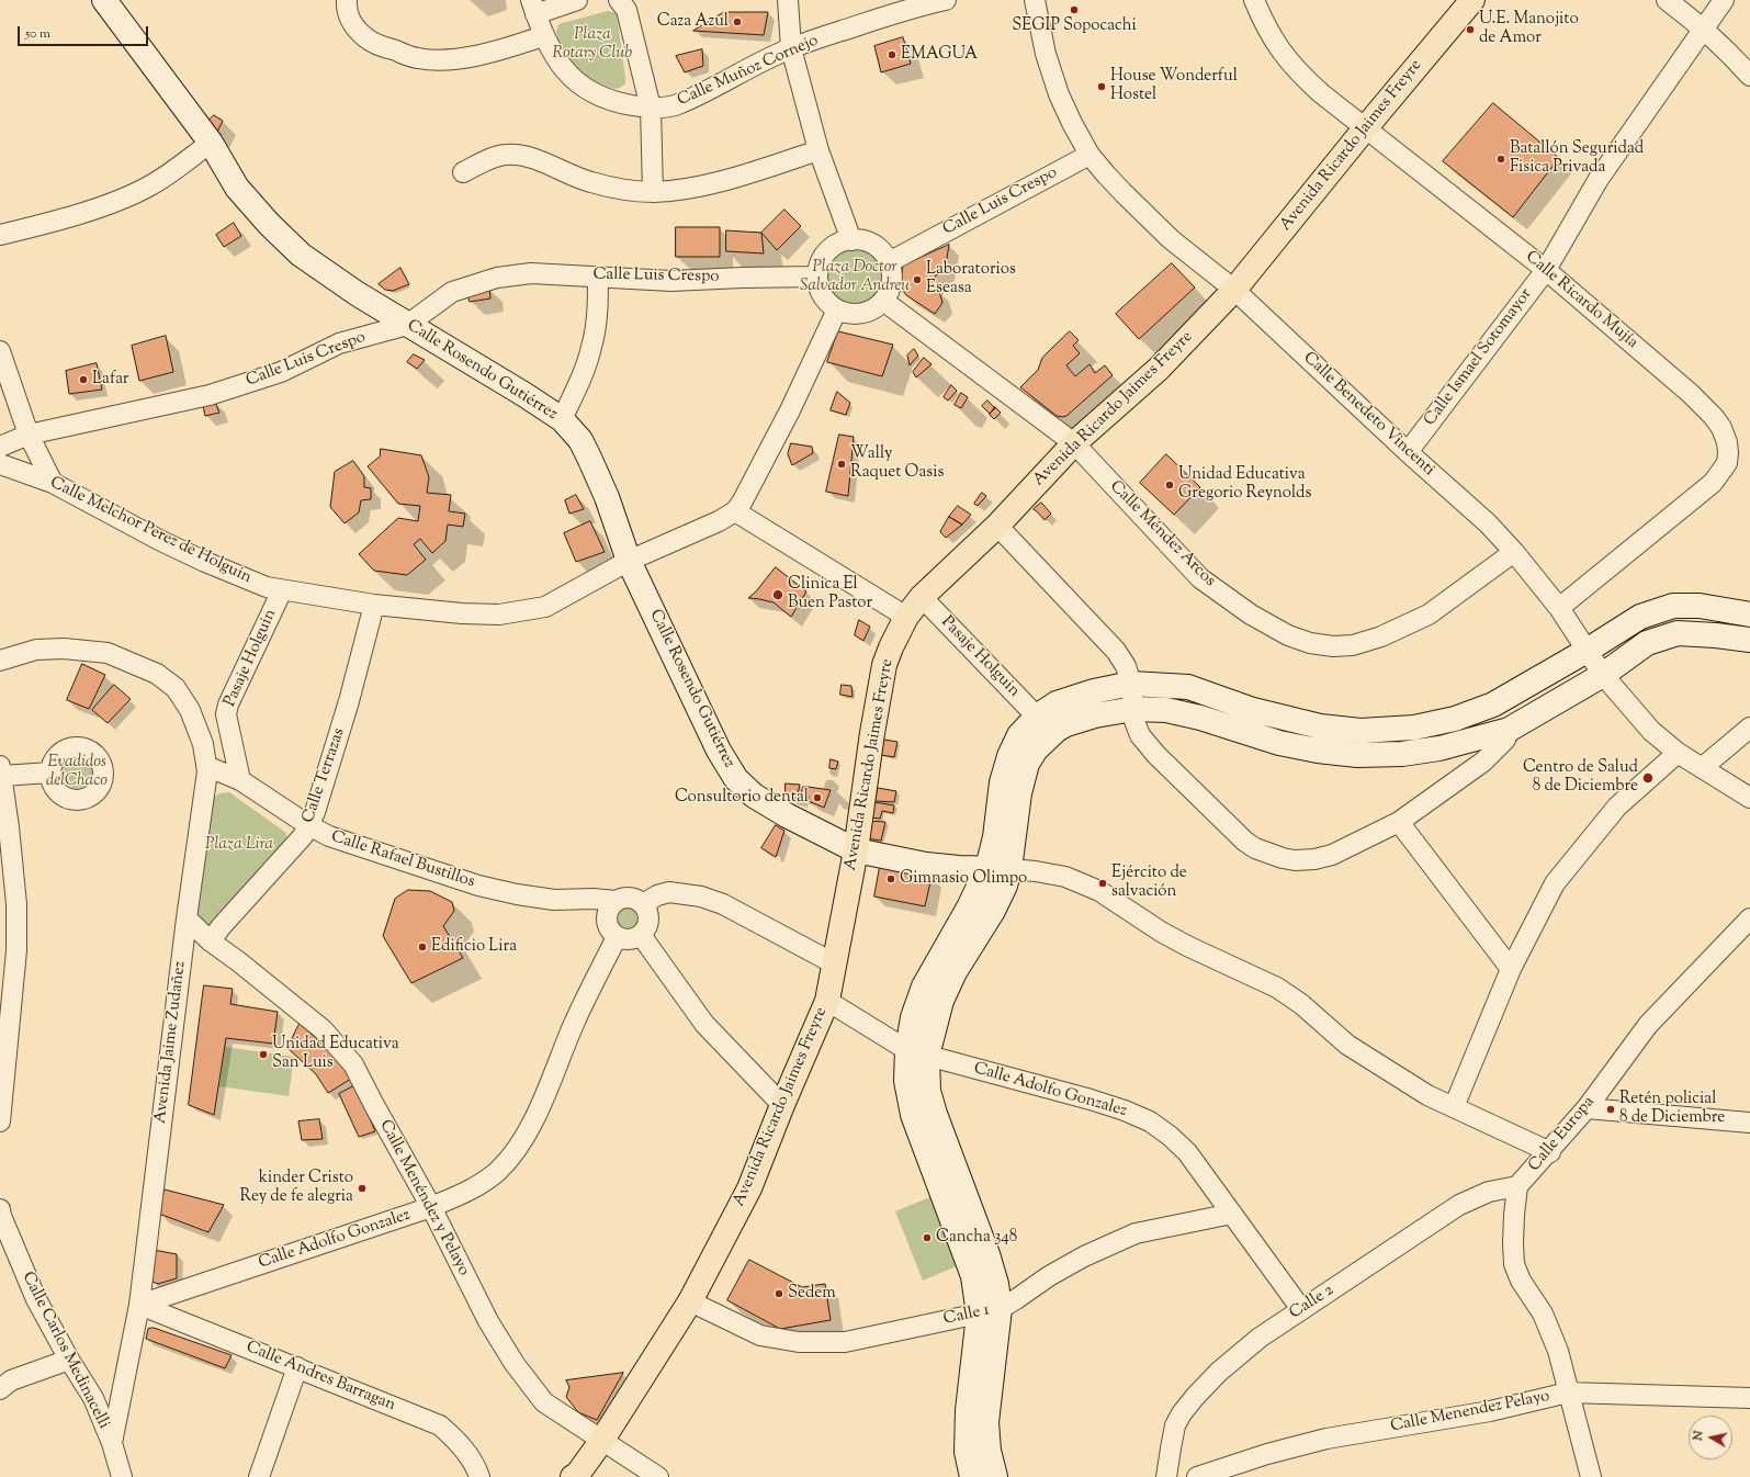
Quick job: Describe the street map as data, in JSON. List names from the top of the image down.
{
  "streets": {
    "main road": ["Avenida Ricardo Jaimes Freyre"],
    "street": [
      "Calle Muñoz Cornejo",
      "Calle Luis Crespo",
      "Calle Ricardo Mujía",
      "Calle Ismael Sotomayor",
      "Calle Rosendo Gutiérrez",
      "Calle Benedeto Vincenti",
      "Calle Melchor Perez de Holguin",
      "Calle Méndez Arcos",
      "Pasaje Holguin",
      "Calle Terrazas",
      "Calle Rafael Bustillos",
      "Avenida Jaime Zudañez",
      "Calle Adolfo Gonzalez",
      "Calle Europa",
      "Calle Menéndez y Pelayo",
      "Calle 2",
      "Calle 1",
      "Calle Carlos Medinacelli",
      "Calle Andres Barragan",
      "Calle Menendez Pelayo"
    ]
  },
  "crossings": [
    ["Avenida Ricardo Jaimes Freyre", "Calle Ricardo Mujía"],
    ["Avenida Ricardo Jaimes Freyre", "Calle Rosendo Gutiérrez"],
    ["Avenida Ricardo Jaimes Freyre", "Calle Benedeto Vincenti"],
    ["Avenida Ricardo Jaimes Freyre", "Calle Méndez Arcos"],
    ["Avenida Ricardo Jaimes Freyre", "Pasaje Holguin"],
    ["Avenida Ricardo Jaimes Freyre", "Calle Adolfo Gonzalez"],
    ["Avenida Ricardo Jaimes Freyre", "Calle Menéndez y Pelayo"],
    ["Avenida Ricardo Jaimes Freyre", "Calle 1"],
    ["Calle Luis Crespo", "Calle Rosendo Gutiérrez"],
    ["Calle Luis Crespo", "Calle Benedeto Vincenti"],
    ["Calle Luis Crespo", "Calle Melchor Perez de Holguin"],
    ["Calle Luis Crespo", "Calle Méndez Arcos"],
    ["Calle Ricardo Mujía", "Calle Ismael Sotomayor"],
    ["Calle Ricardo Mujía", "Calle Benedeto Vincenti"],
    ["Calle Ismael Sotomayor", "Calle Benedeto Vincenti"],
    ["Calle Rosendo Gutiérrez", "Calle Melchor Perez de Holguin"],
    ["Calle Rosendo Gutiérrez", "Calle Europa"],
    ["Calle Benedeto Vincenti", "Calle Méndez Arcos"],
    ["Calle Melchor Perez de Holguin", "Calle Méndez Arcos"],
    ["Calle Melchor Perez de Holguin", "Pasaje Holguin"],
    ["Calle Melchor Perez de Holguin", "Calle Terrazas"],
    ["Pasaje Holguin", "Calle Rafael Bustillos"],
    ["Calle Terrazas", "Calle Rafael Bustillos"],
    ["Calle Terrazas", "Calle Menéndez y Pelayo"],
    ["Calle Rafael Bustillos", "Avenida Jaime Zudañez"],
    ["Calle Rafael Bustillos", "Calle Adolfo Gonzalez"],
    ["Avenida Jaime Zudañez", "Calle Adolfo Gonzalez"],
    ["Avenida Jaime Zudañez", "Calle Menéndez y Pelayo"],
    ["Avenida Jaime Zudañez", "Calle Carlos Medinacelli"],
    ["Avenida Jaime Zudañez", "Calle Andres Barragan"],
    ["Calle Adolfo Gonzalez", "Calle Menéndez y Pelayo"],
    ["Calle Adolfo Gonzalez", "Calle 2"],
    ["Calle Adolfo Gonzalez", "Calle 1"],
    ["Calle Adolfo Gonzalez", "Calle Andres Barragan"],
    ["Calle Europa", "Calle 2"],
    ["Calle Europa", "Calle Menendez Pelayo"]
  ],
  "parks": [
    "Plaza Rotary Club",
    "Plaza Doctor Salvador Andreu",
    "Evadidos delChaco",
    "Plaza Lira"
  ],
  "places": [
    "SEGIP Sopocachi",
    "Caza Azul",
    "U.E. Manojito de Amor",
    "EMAGUA",
    "House Wonderful Hostel",
    "Batallón Seguridad Fisica Privada",
    "Laboratorios Eseasa",
    "Lafar",
    "Wally Raquet Oasis",
    "Unidad Educativa Gregorio Reynolds",
    "Clinica El Buen Pastor",
    "Centro de Salud 8 de Diciembre",
    "Consultorio dental",
    "Gimnasio Olimpo",
    "Ejército de salvación",
    "Edificio Lira",
    "Unidad Educativa San Luis",
    "Retén policial 8 de Diciembre",
    "kinder Cristo Rey de fe alegria",
    "Cancha 348",
    "Sedem"
  ],
  "scale_bar": "50 m",
  "north": "left"
}
